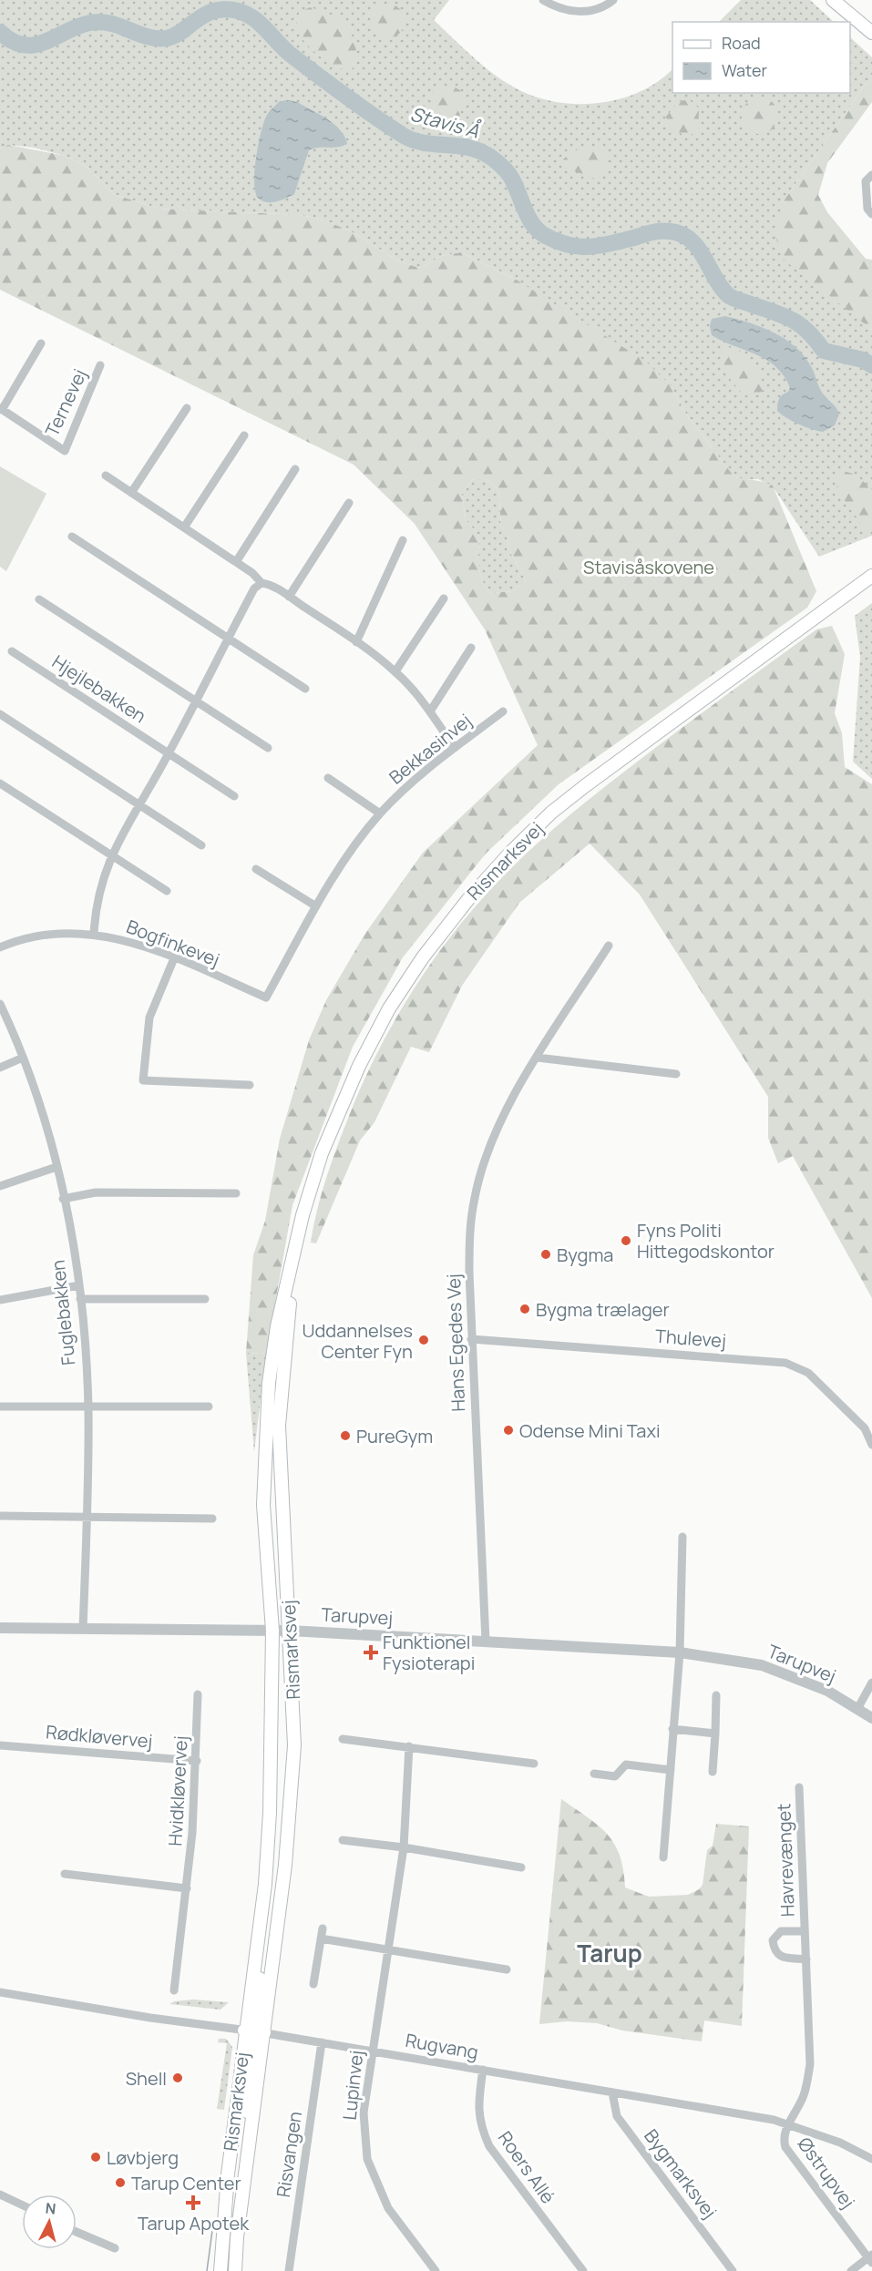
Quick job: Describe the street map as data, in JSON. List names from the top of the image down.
{
  "streets": {
    "main road": ["Rismarksvej"],
    "street": [
      "Ternevej",
      "Hjejlebakken",
      "Bekkasinvej",
      "Bogfinkevej",
      "Fuglebakken",
      "Thulevej",
      "Hans Egedes Vej",
      "Tarupvej",
      "Rødkløvervej",
      "Hvidkløvervej",
      "Havrevænget",
      "Rugvang",
      "Lupinvej",
      "Risvangen",
      "Roers Allé",
      "Østrupvej",
      "Bygmarksvej"
    ]
  },
  "crossings": [
    ["Bekkasinvej", "Bogfinkevej"],
    ["Rismarksvej", "Tarupvej"],
    ["Rismarksvej", "Rugvang"],
    ["Fuglebakken", "Tarupvej"],
    ["Thulevej", "Hans Egedes Vej"],
    ["Hans Egedes Vej", "Tarupvej"],
    ["Rødkløvervej", "Hvidkløvervej"],
    ["Havrevænget", "Rugvang"],
    ["Havrevænget", "Østrupvej"],
    ["Rugvang", "Lupinvej"],
    ["Rugvang", "Risvangen"],
    ["Rugvang", "Roers Allé"],
    ["Rugvang", "Østrupvej"],
    ["Rugvang", "Bygmarksvej"]
  ],
  "districts": ["Tarup"],
  "water": ["Stavis Å"],
  "parks": ["Stavisåskovene"],
  "places": {
    "other": [
      "Fyns Politi Hittegodskontor",
      "Bygma",
      "Bygma trælager",
      "Uddannelses Center Fyn",
      "Odense Mini Taxi",
      "PureGym",
      "Shell",
      "Løvbjerg",
      "Tarup Center"
    ],
    "health": ["Funktionel Fysioterapi", "Tarup Apotek"]
  },
  "legend": ["Road", "Water"],
  "north": "top"
}
